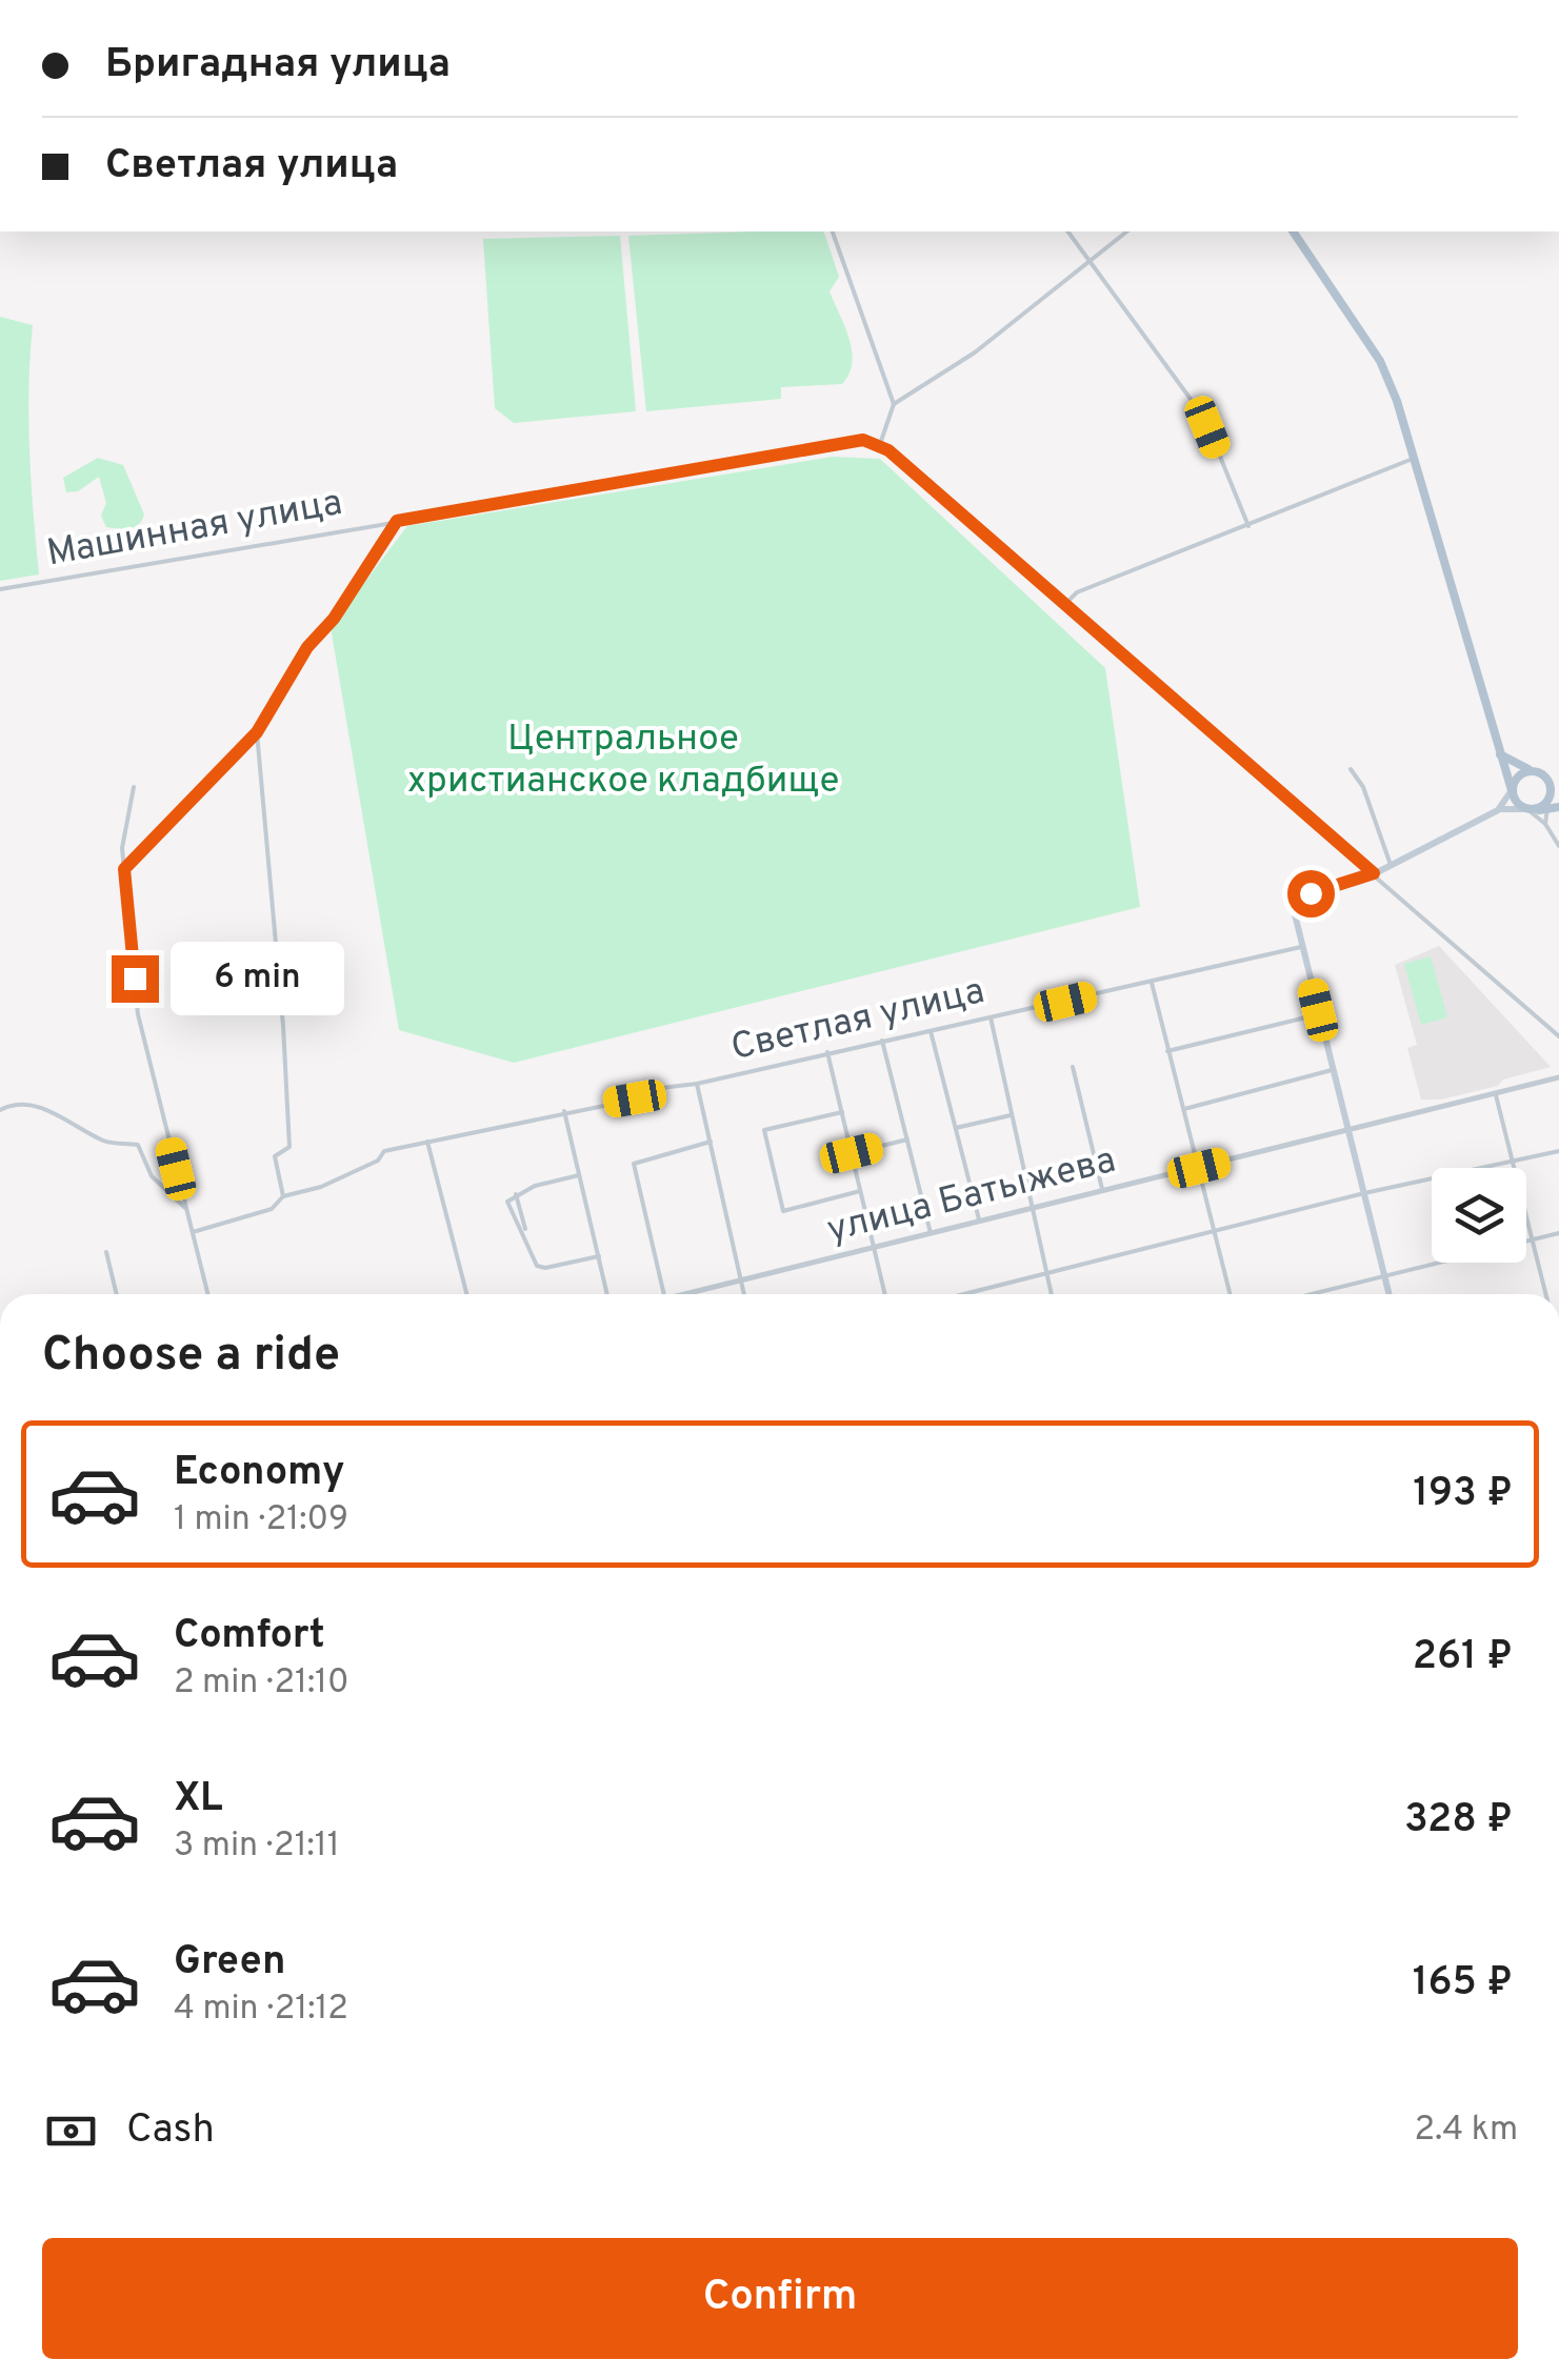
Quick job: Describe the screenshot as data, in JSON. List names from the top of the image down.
{
  "streets": {
    "street": ["Машинная улица", "Светлая улица", "улица Батыжева"]
  },
  "parks": ["Центральное христианское кладбище"],
  "page": {
    "banner": ["Бригадная улица", "Светлая улица"],
    "bubble": "6 min",
    "heading": "Choose a ride",
    "list": [
      {
        "name": "Economy",
        "note": "1 min · 21:09",
        "value": "193 ₽"
      },
      {
        "name": "Comfort",
        "note": "2 min · 21:10",
        "value": "261 ₽"
      },
      {
        "name": "XL",
        "note": "3 min · 21:11",
        "value": "328 ₽"
      },
      {
        "name": "Green",
        "note": "4 min · 21:12",
        "value": "165 ₽"
      }
    ],
    "pay": ["Cash", "2.4 km"],
    "buttons": "Confirm"
  }
}
